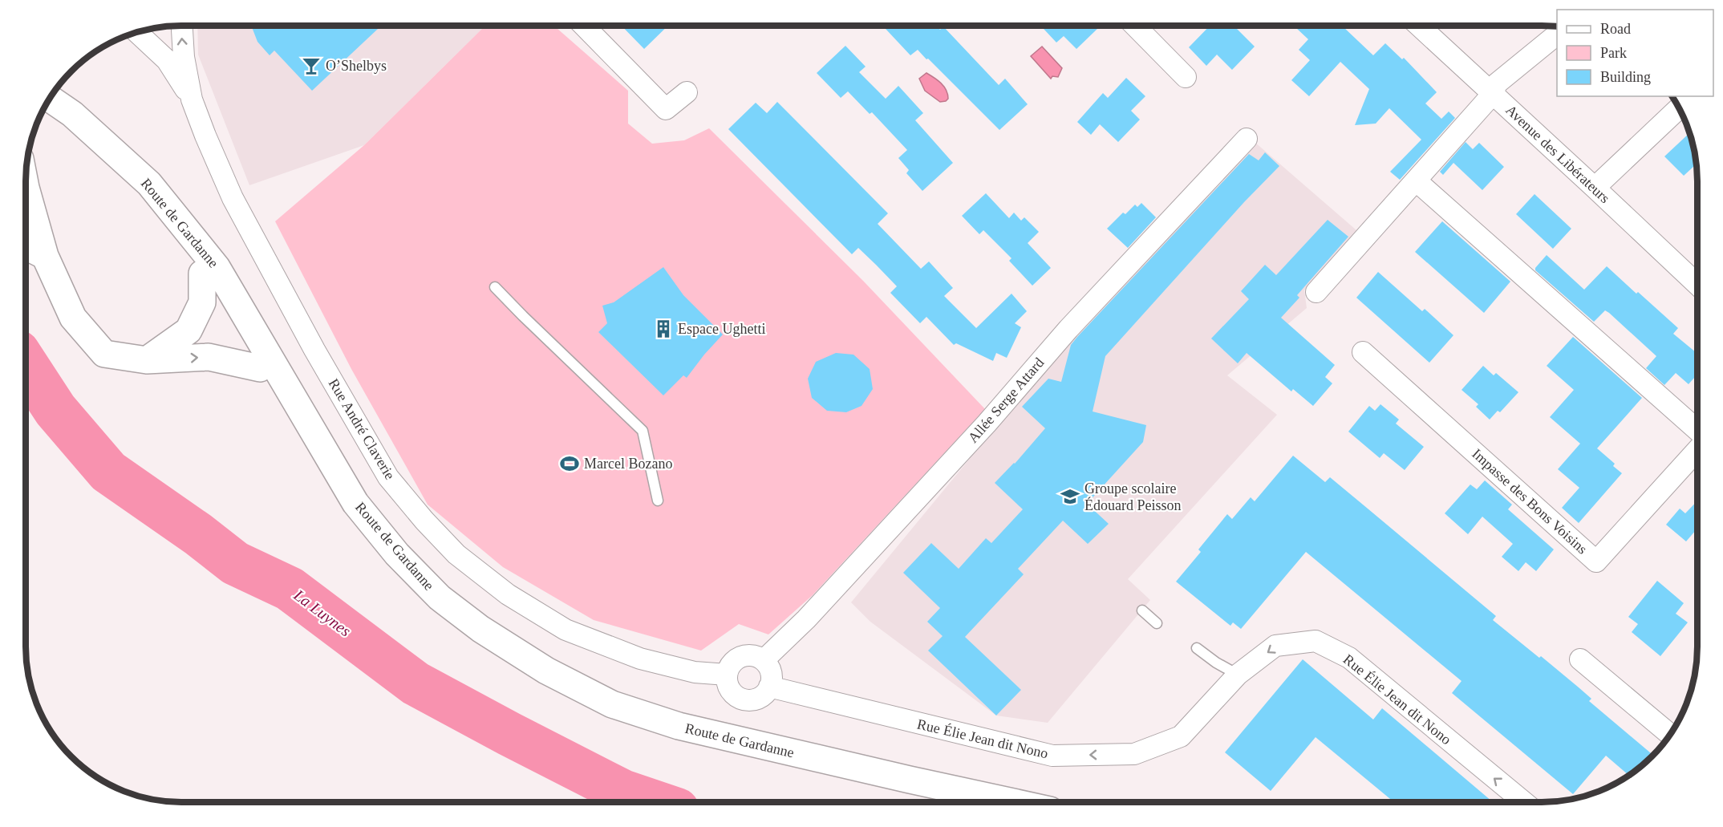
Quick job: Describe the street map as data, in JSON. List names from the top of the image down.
{
  "streets": {
    "main road": ["Route de Gardanne"],
    "street": [
      "Avenue des Libérateurs",
      "Allée Serge Attard",
      "Rue André Claverie",
      "Impasse des Bons Voisins",
      "Rue Élie Jean dit Nono"
    ]
  },
  "crossings": [
    ["Allée Serge Attard", "Rue André Claverie"],
    ["Allée Serge Attard", "Rue Élie Jean dit Nono"],
    ["Rue André Claverie", "Rue Élie Jean dit Nono"]
  ],
  "one_way": ["Rue Élie Jean dit Nono"],
  "water": ["La Luynes"],
  "places": {
    "bar": ["O’Shelbys"],
    "building": ["Espace Ughetti"],
    "sports": ["Marcel Bozano"],
    "school or university": ["Groupe scolaire Édouard Peisson"]
  },
  "legend": ["Road", "Park", "Building"]
}
